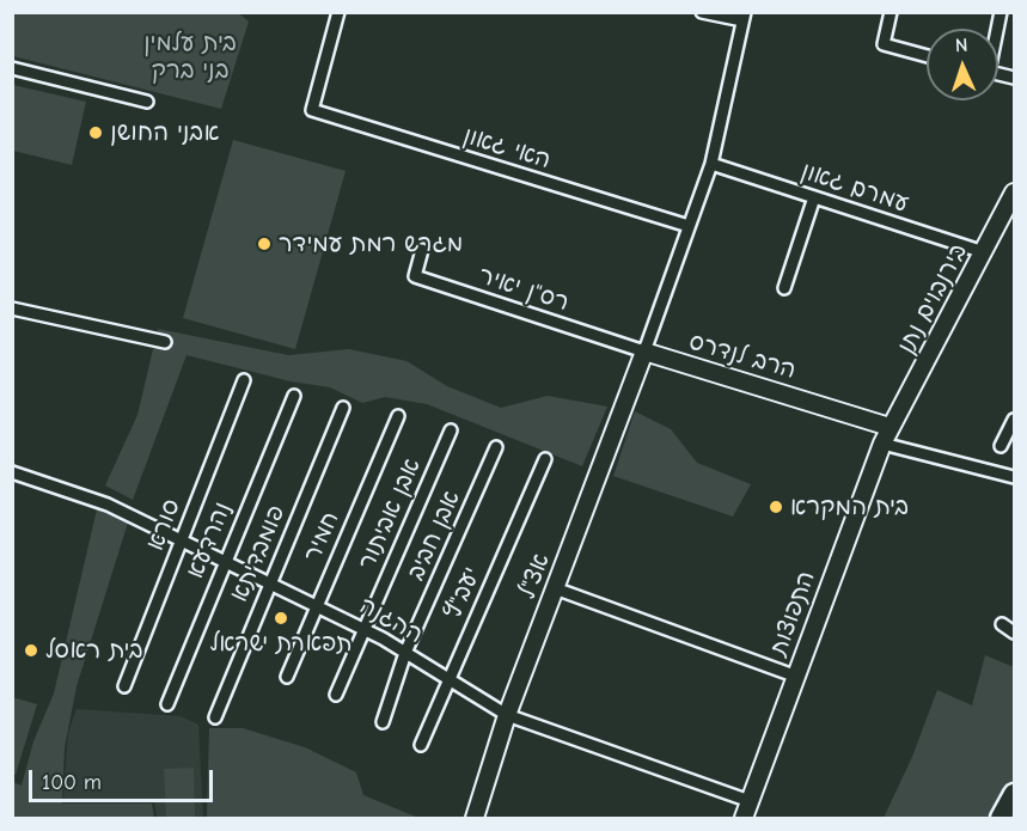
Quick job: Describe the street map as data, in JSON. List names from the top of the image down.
{
  "streets": {
    "street": [
      "האי גאון",
      "עמרם גאון",
      "רס\"ן יאיר",
      "בירנבוים נתן",
      "הרב לנדרס",
      "אבן אביתור",
      "סורא",
      "אבן חביב",
      "חמיר",
      "נהרדעא",
      "פומבדיתא",
      "אצ\"ל",
      "יעב\"ץ",
      "התפוצות",
      "ההגנה"
    ]
  },
  "crossings": [
    ["עמרם גאון", "בירנבוים נתן"],
    ["רס\"ן יאיר", "הרב לנדרס"],
    ["רס\"ן יאיר", "אצ\"ל"],
    ["בירנבוים נתן", "הרב לנדרס"],
    ["בירנבוים נתן", "התפוצות"],
    ["הרב לנדרס", "אצ\"ל"],
    ["הרב לנדרס", "התפוצות"],
    ["אבן אביתור", "ההגנה"],
    ["סורא", "ההגנה"],
    ["אבן חביב", "ההגנה"],
    ["חמיר", "ההגנה"],
    ["נהרדעא", "ההגנה"],
    ["פומבדיתא", "ההגנה"],
    ["אצ\"ל", "ההגנה"],
    ["יעב\"ץ", "ההגנה"],
    ["התפוצות", "ההגנה"]
  ],
  "parks": ["בית עלמין בני ברק"],
  "places": [
    "אבני החושן",
    "מגרש רמת עמידר",
    "בית המקרא",
    "תפארת ישראל",
    "בית ראסל"
  ],
  "scale_bar": "100 m",
  "north": "top"
}
